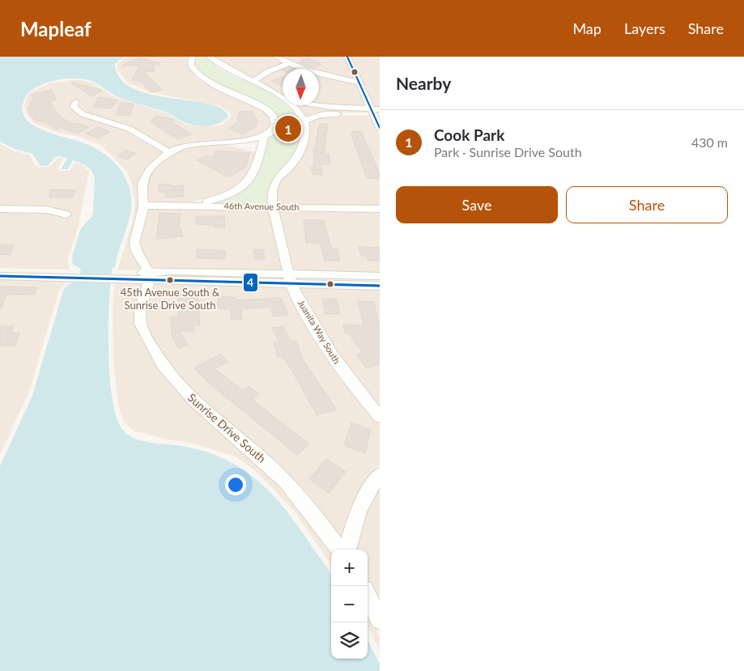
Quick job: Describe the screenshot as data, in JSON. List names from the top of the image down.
{
  "streets": {
    "street": ["46th Avenue South", "Juanita Way South", "Sunrise Drive South"]
  },
  "crossings": [
    ["46th Avenue South", "Juanita Way South"]
  ],
  "places": ["45th Avenue South & Sunrise Drive South"],
  "lines": ["transit line 4"],
  "north": "bottom",
  "page": {
    "header": "Mapleaf",
    "nav": ["Map", "Layers", "Share"],
    "heading": "Nearby",
    "list": [
      {
        "mark": "1",
        "name": "Cook Park",
        "note": "Park · Sunrise Drive South",
        "value": "430 m"
      }
    ],
    "pins": "1",
    "buttons": ["Save", "Share"],
    "map_buttons": ["+", "−"]
  }
}
